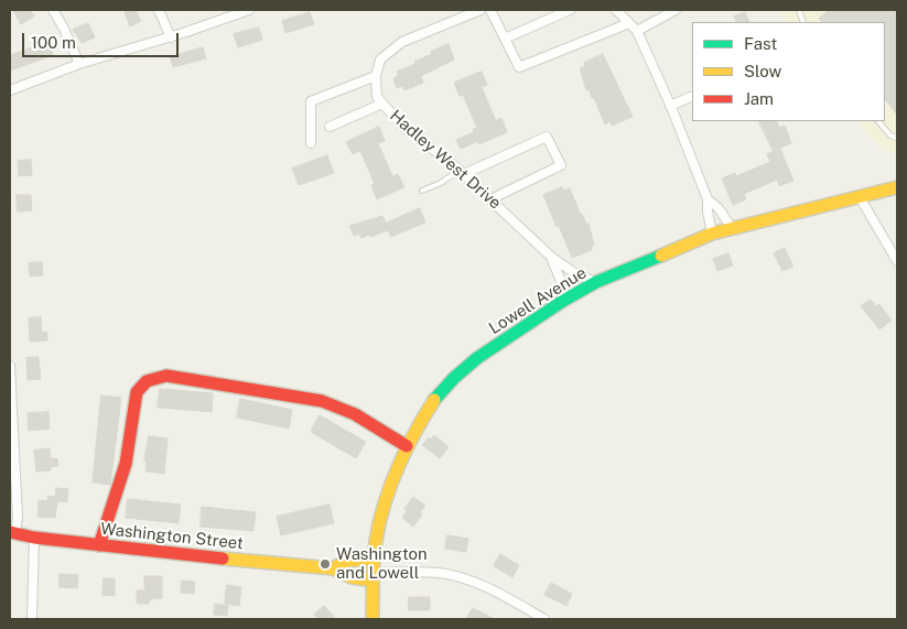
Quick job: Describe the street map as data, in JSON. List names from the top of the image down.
{
  "streets": {
    "street": ["Hadley West Drive", "Lowell Avenue", "Washington Street"]
  },
  "crossings": [
    ["Hadley West Drive", "Lowell Avenue"],
    ["Lowell Avenue", "Washington Street"]
  ],
  "places": ["Washington and Lowell"],
  "legend": ["Fast", "Slow", "Jam"],
  "scale_bar": "100 m"
}
